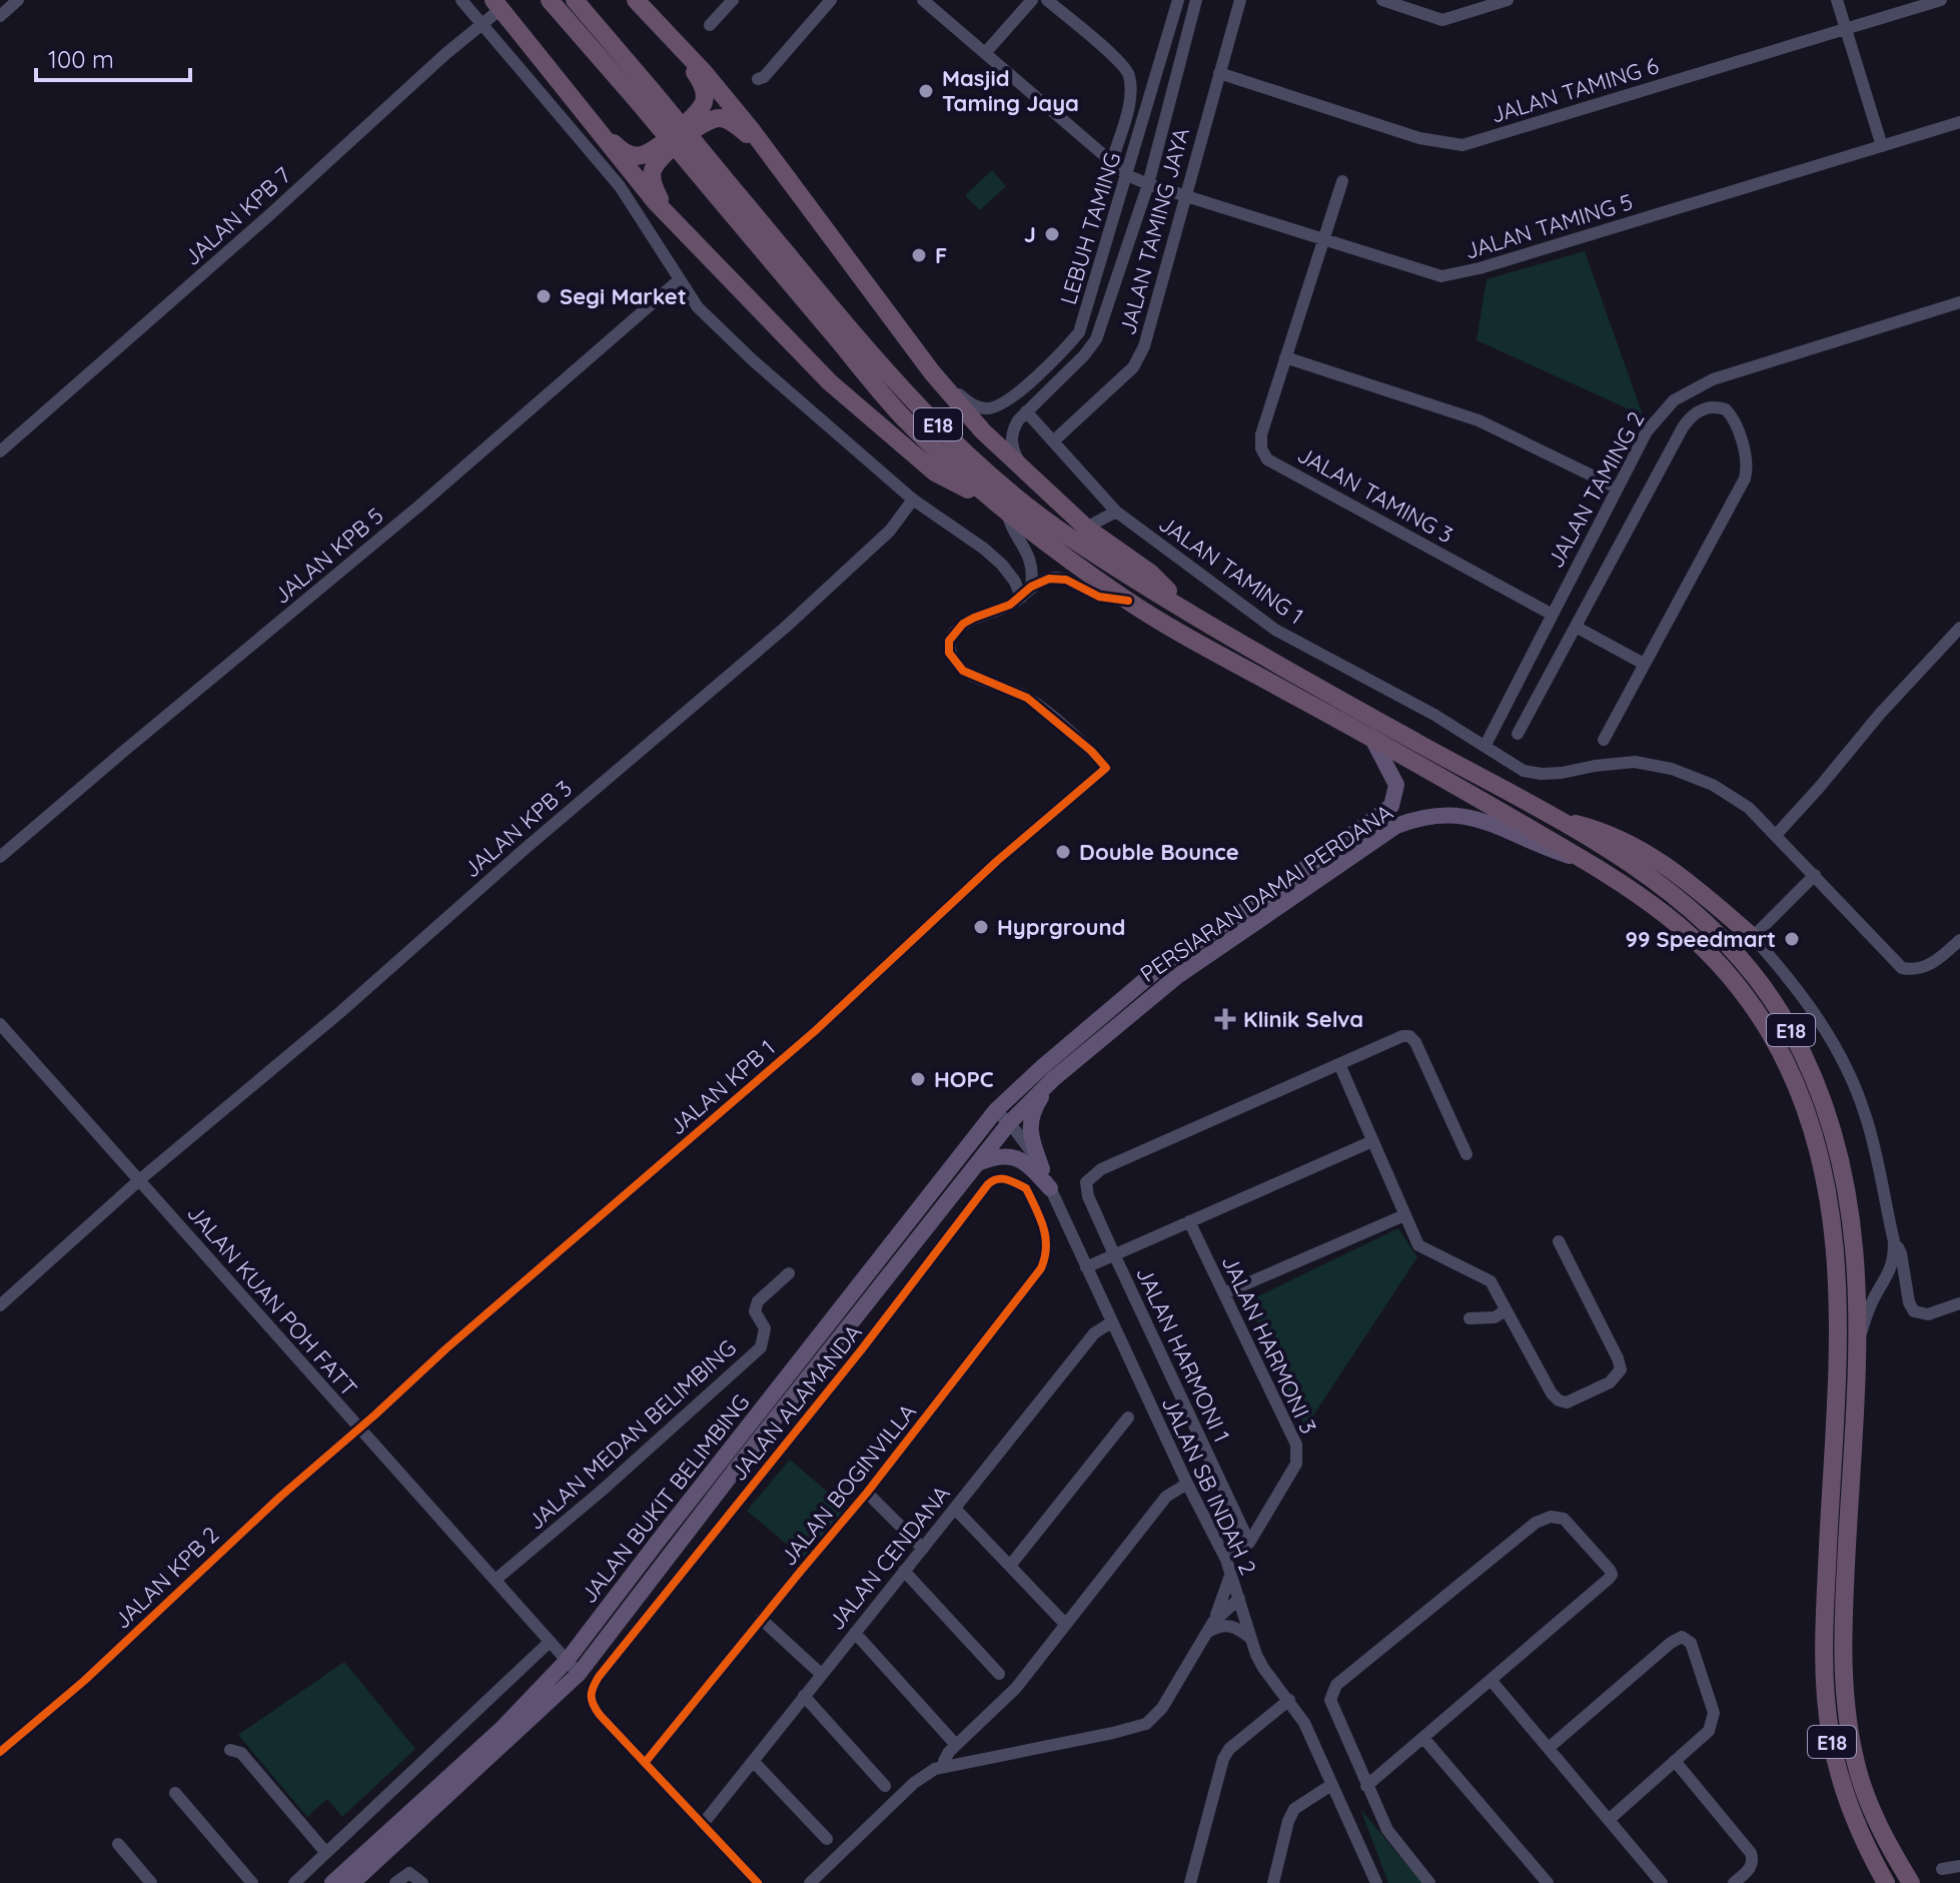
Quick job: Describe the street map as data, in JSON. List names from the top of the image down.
{
  "streets": {
    "highway": ["E18"],
    "main road": ["PERSIARAN DAMAI PERDANA", "JALAN BUKIT BELIMBING"],
    "street": [
      "JALAN TAMING 6",
      "JALAN KPB 7",
      "JALAN TAMING 5",
      "LEBUH TAMING",
      "JALAN TAMING JAYA",
      "JALAN TAMING 2",
      "JALAN TAMING 3",
      "JALAN KPB 5",
      "JALAN TAMING 1",
      "JALAN KPB 3",
      "JALAN KPB 1",
      "JALAN KUAN POH FATT",
      "JALAN HARMONI 3",
      "JALAN HARMONI 1",
      "JALAN ALAMANDA",
      "JALAN MEDAN BELIMBING",
      "JALAN BOGINVILLA",
      "JALAN SB INDAH 2",
      "JALAN CENDANA",
      "JALAN KPB 2"
    ]
  },
  "crossings": [
    ["JALAN TAMING 6", "JALAN TAMING JAYA"],
    ["JALAN TAMING 5", "LEBUH TAMING"],
    ["JALAN TAMING 5", "JALAN TAMING JAYA"],
    ["JALAN TAMING 5", "JALAN TAMING 3"],
    ["LEBUH TAMING", "JALAN TAMING 1"],
    ["JALAN TAMING JAYA", "JALAN TAMING 1"],
    ["E18", "PERSIARAN DAMAI PERDANA"],
    ["JALAN TAMING 2", "JALAN TAMING 3"],
    ["JALAN TAMING 2", "JALAN TAMING 1"],
    ["JALAN KPB 3", "JALAN KUAN POH FATT"],
    ["PERSIARAN DAMAI PERDANA", "JALAN SB INDAH 2"],
    ["PERSIARAN DAMAI PERDANA", "JALAN BUKIT BELIMBING"],
    ["JALAN KPB 1", "JALAN KUAN POH FATT"],
    ["JALAN KPB 1", "JALAN KPB 2"],
    ["JALAN KUAN POH FATT", "JALAN MEDAN BELIMBING"],
    ["JALAN KUAN POH FATT", "JALAN BUKIT BELIMBING"],
    ["JALAN KUAN POH FATT", "JALAN KPB 2"],
    ["JALAN HARMONI 3", "JALAN HARMONI 1"],
    ["JALAN HARMONI 3", "JALAN SB INDAH 2"],
    ["JALAN ALAMANDA", "JALAN BOGINVILLA"],
    ["JALAN SB INDAH 2", "JALAN BUKIT BELIMBING"],
    ["JALAN SB INDAH 2", "JALAN CENDANA"]
  ],
  "places": {
    "other": [
      "Masjid Taming Jaya",
      "J",
      "F",
      "Segi Market",
      "Double Bounce",
      "Hyprground",
      "99 Speedmart",
      "HOPC"
    ],
    "health": ["Klinik Selva"]
  },
  "scale_bar": "100 m"
}
